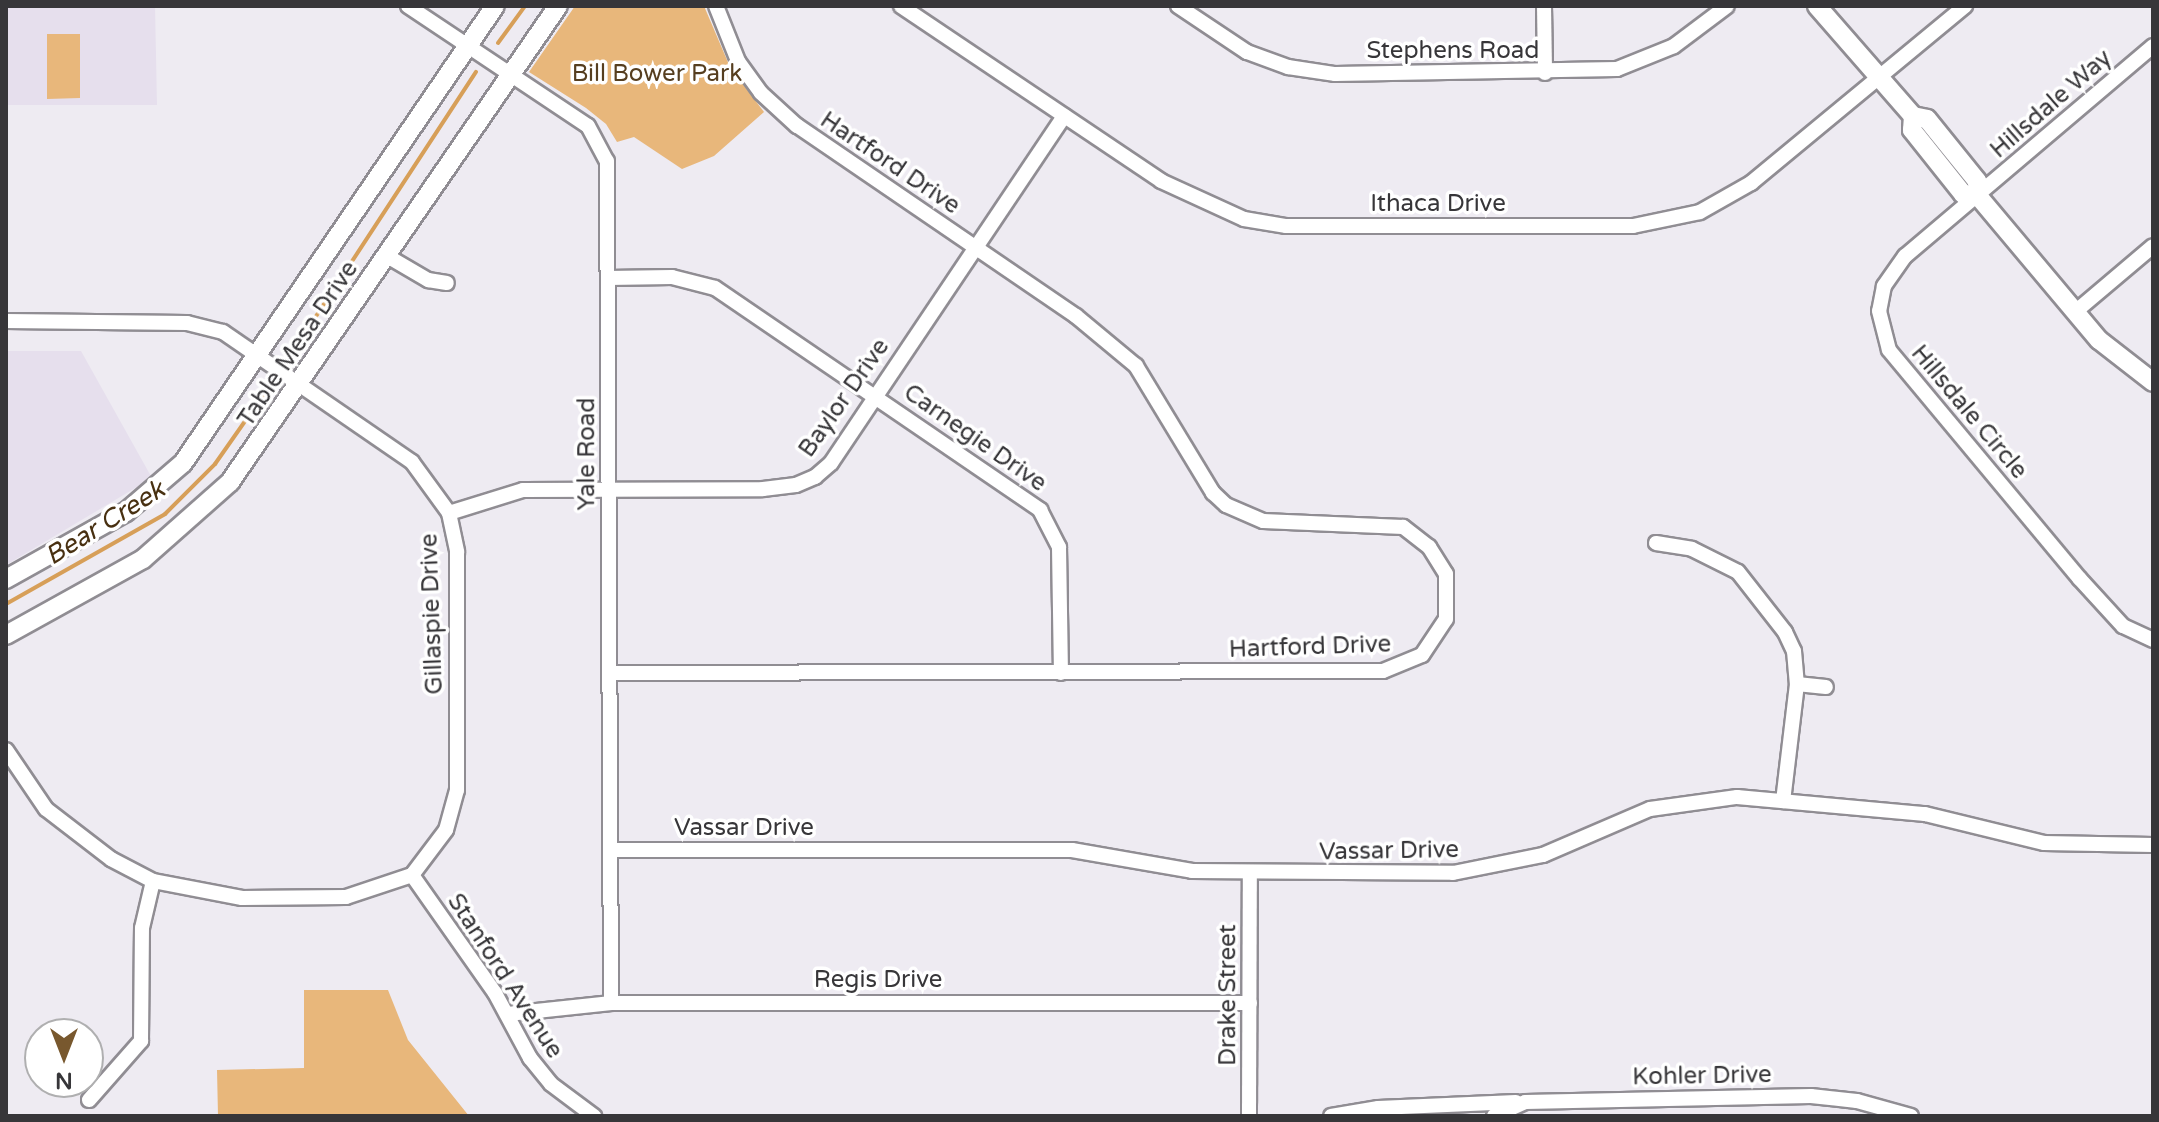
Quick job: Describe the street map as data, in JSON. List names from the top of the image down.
{
  "streets": {
    "street": [
      "Stephens Road",
      "Hillsdale Way",
      "Hartford Drive",
      "Ithaca Drive",
      "Table Mesa Drive",
      "Baylor Drive",
      "Hillsdale Circle",
      "Carnegie Drive",
      "Yale Road",
      "Gillaspie Drive",
      "Vassar Drive",
      "Stanford Avenue",
      "Regis Drive",
      "Drake Street",
      "Kohler Drive"
    ]
  },
  "crossings": [
    ["Hillsdale Way", "Hillsdale Circle"],
    ["Hartford Drive", "Baylor Drive"],
    ["Hartford Drive", "Carnegie Drive"],
    ["Hartford Drive", "Yale Road"],
    ["Ithaca Drive", "Baylor Drive"],
    ["Table Mesa Drive", "Yale Road"],
    ["Table Mesa Drive", "Gillaspie Drive"],
    ["Baylor Drive", "Carnegie Drive"],
    ["Baylor Drive", "Yale Road"],
    ["Baylor Drive", "Gillaspie Drive"],
    ["Carnegie Drive", "Yale Road"],
    ["Yale Road", "Vassar Drive"],
    ["Yale Road", "Regis Drive"],
    ["Gillaspie Drive", "Stanford Avenue"],
    ["Vassar Drive", "Drake Street"],
    ["Stanford Avenue", "Regis Drive"],
    ["Regis Drive", "Drake Street"]
  ],
  "water": ["Bear Creek"],
  "parks": ["Bill Bower Park"],
  "north": "bottom"
}
